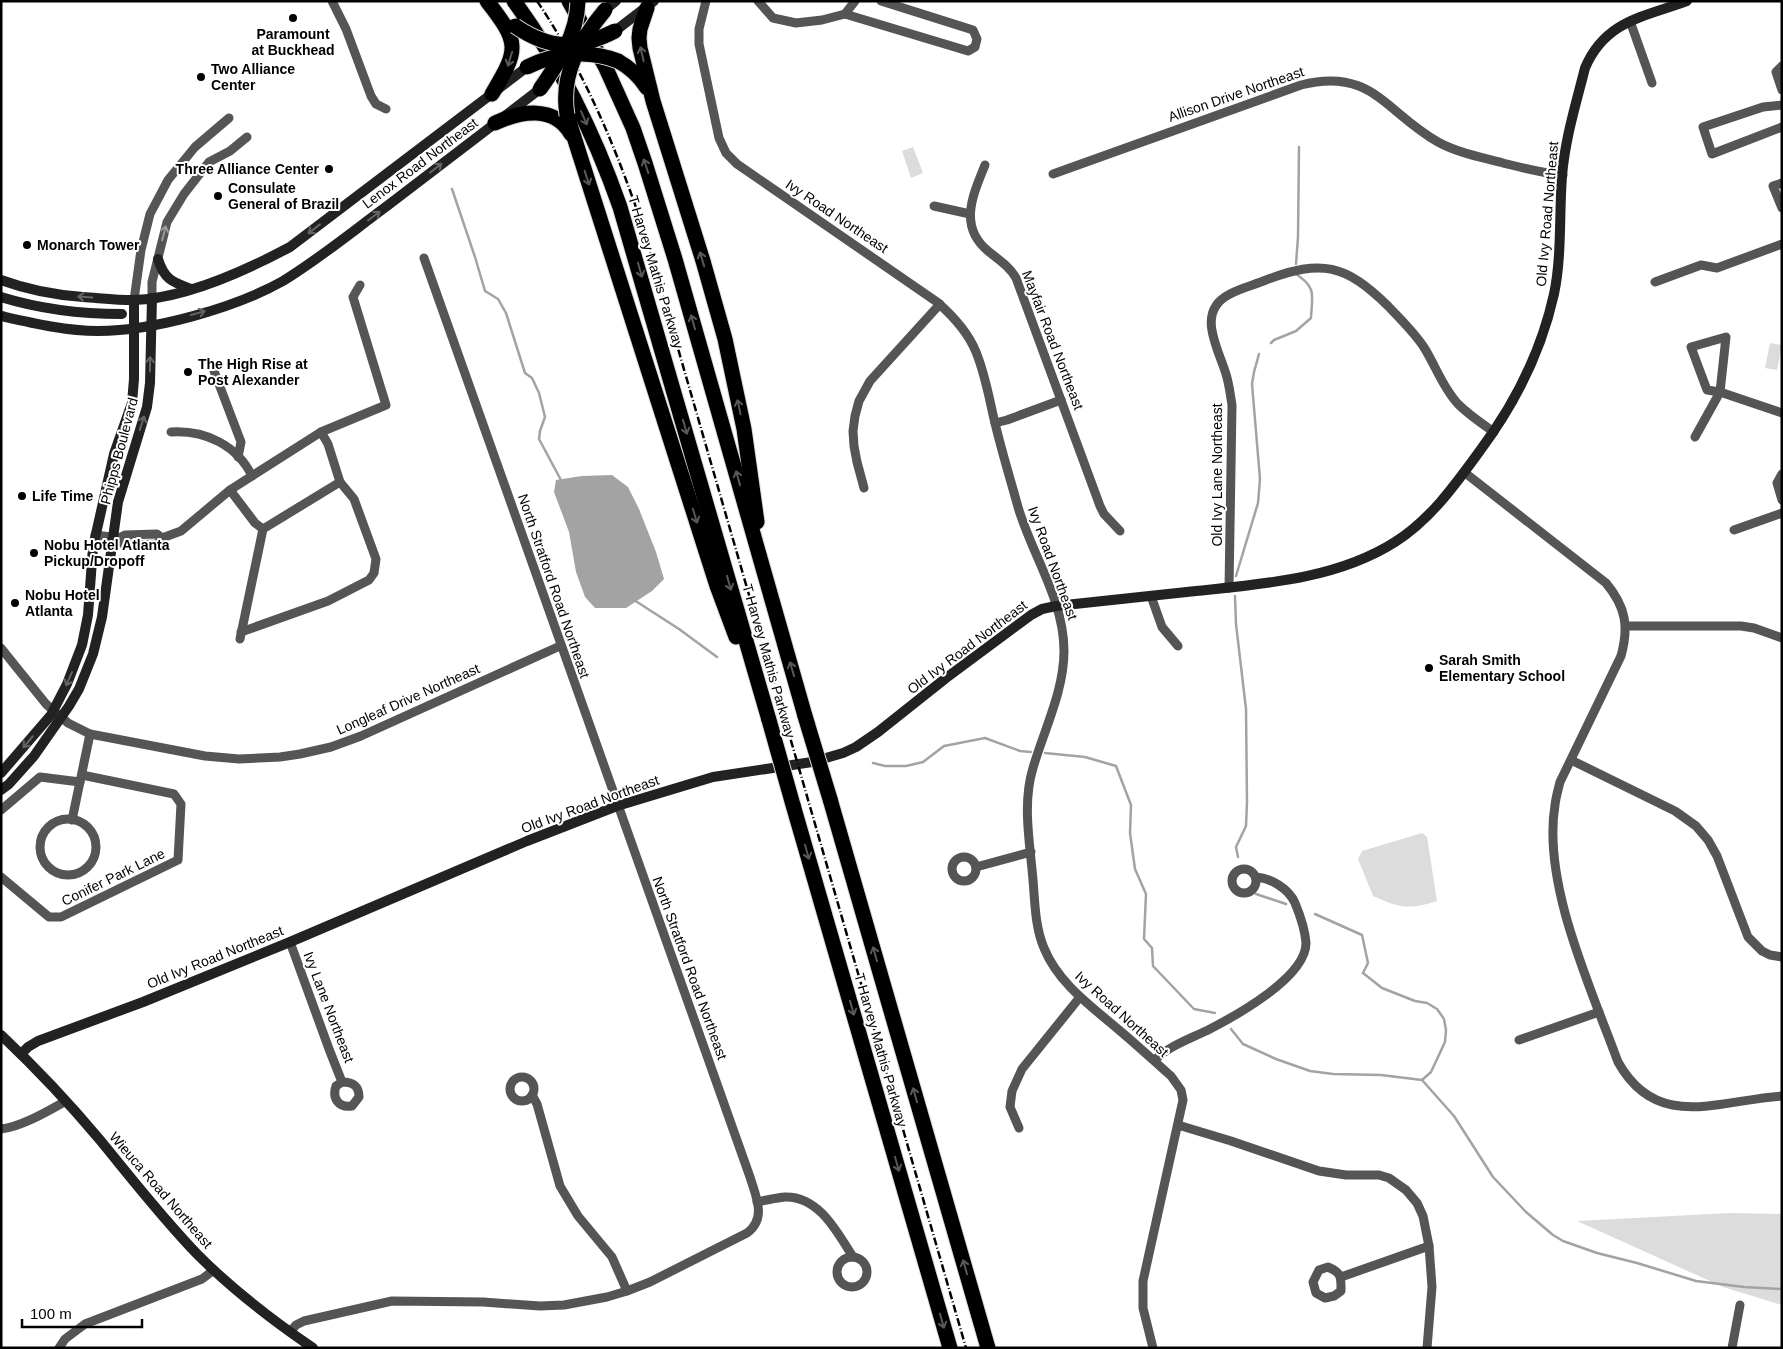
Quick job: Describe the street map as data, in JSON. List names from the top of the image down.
{
  "streets": {
    "highway": ["T Harvey Mathis Parkway"],
    "street": [
      "Allison Drive Northeast",
      "Lenox Road Northeast",
      "Old Ivy Road Northeast",
      "Ivy Road Northeast",
      "Mayfair Road Northeast",
      "Phipps Boulevard",
      "Old Ivy Lane Northeast",
      "North Stratford Road Northeast",
      "Longleaf Drive Northeast",
      "Conifer Park Lane",
      "Ivy Lane Northeast",
      "Wieuca Road Northeast"
    ]
  },
  "crossings": [
    ["Allison Drive Northeast", "Old Ivy Road Northeast"],
    ["Lenox Road Northeast", "Phipps Boulevard"],
    ["Old Ivy Road Northeast", "Ivy Road Northeast"],
    ["Old Ivy Road Northeast", "Old Ivy Lane Northeast"],
    ["Old Ivy Road Northeast", "North Stratford Road Northeast"],
    ["Old Ivy Road Northeast", "Ivy Lane Northeast"],
    ["Old Ivy Road Northeast", "Wieuca Road Northeast"],
    ["Phipps Boulevard", "Longleaf Drive Northeast"],
    ["North Stratford Road Northeast", "Longleaf Drive Northeast"],
    ["North Stratford Road Northeast", "Wieuca Road Northeast"]
  ],
  "places": [
    "Paramount at Buckhead",
    "Two Alliance Center",
    "Three Alliance Center",
    "Consulate General of Brazil",
    "Monarch Tower",
    "The High Rise at Post Alexander",
    "Life Time",
    "Nobu Hotel Atlanta Pickup/Dropoff",
    "Nobu Hotel Atlanta",
    "Sarah Smith Elementary School"
  ],
  "scale_bar": "100 m"
}
